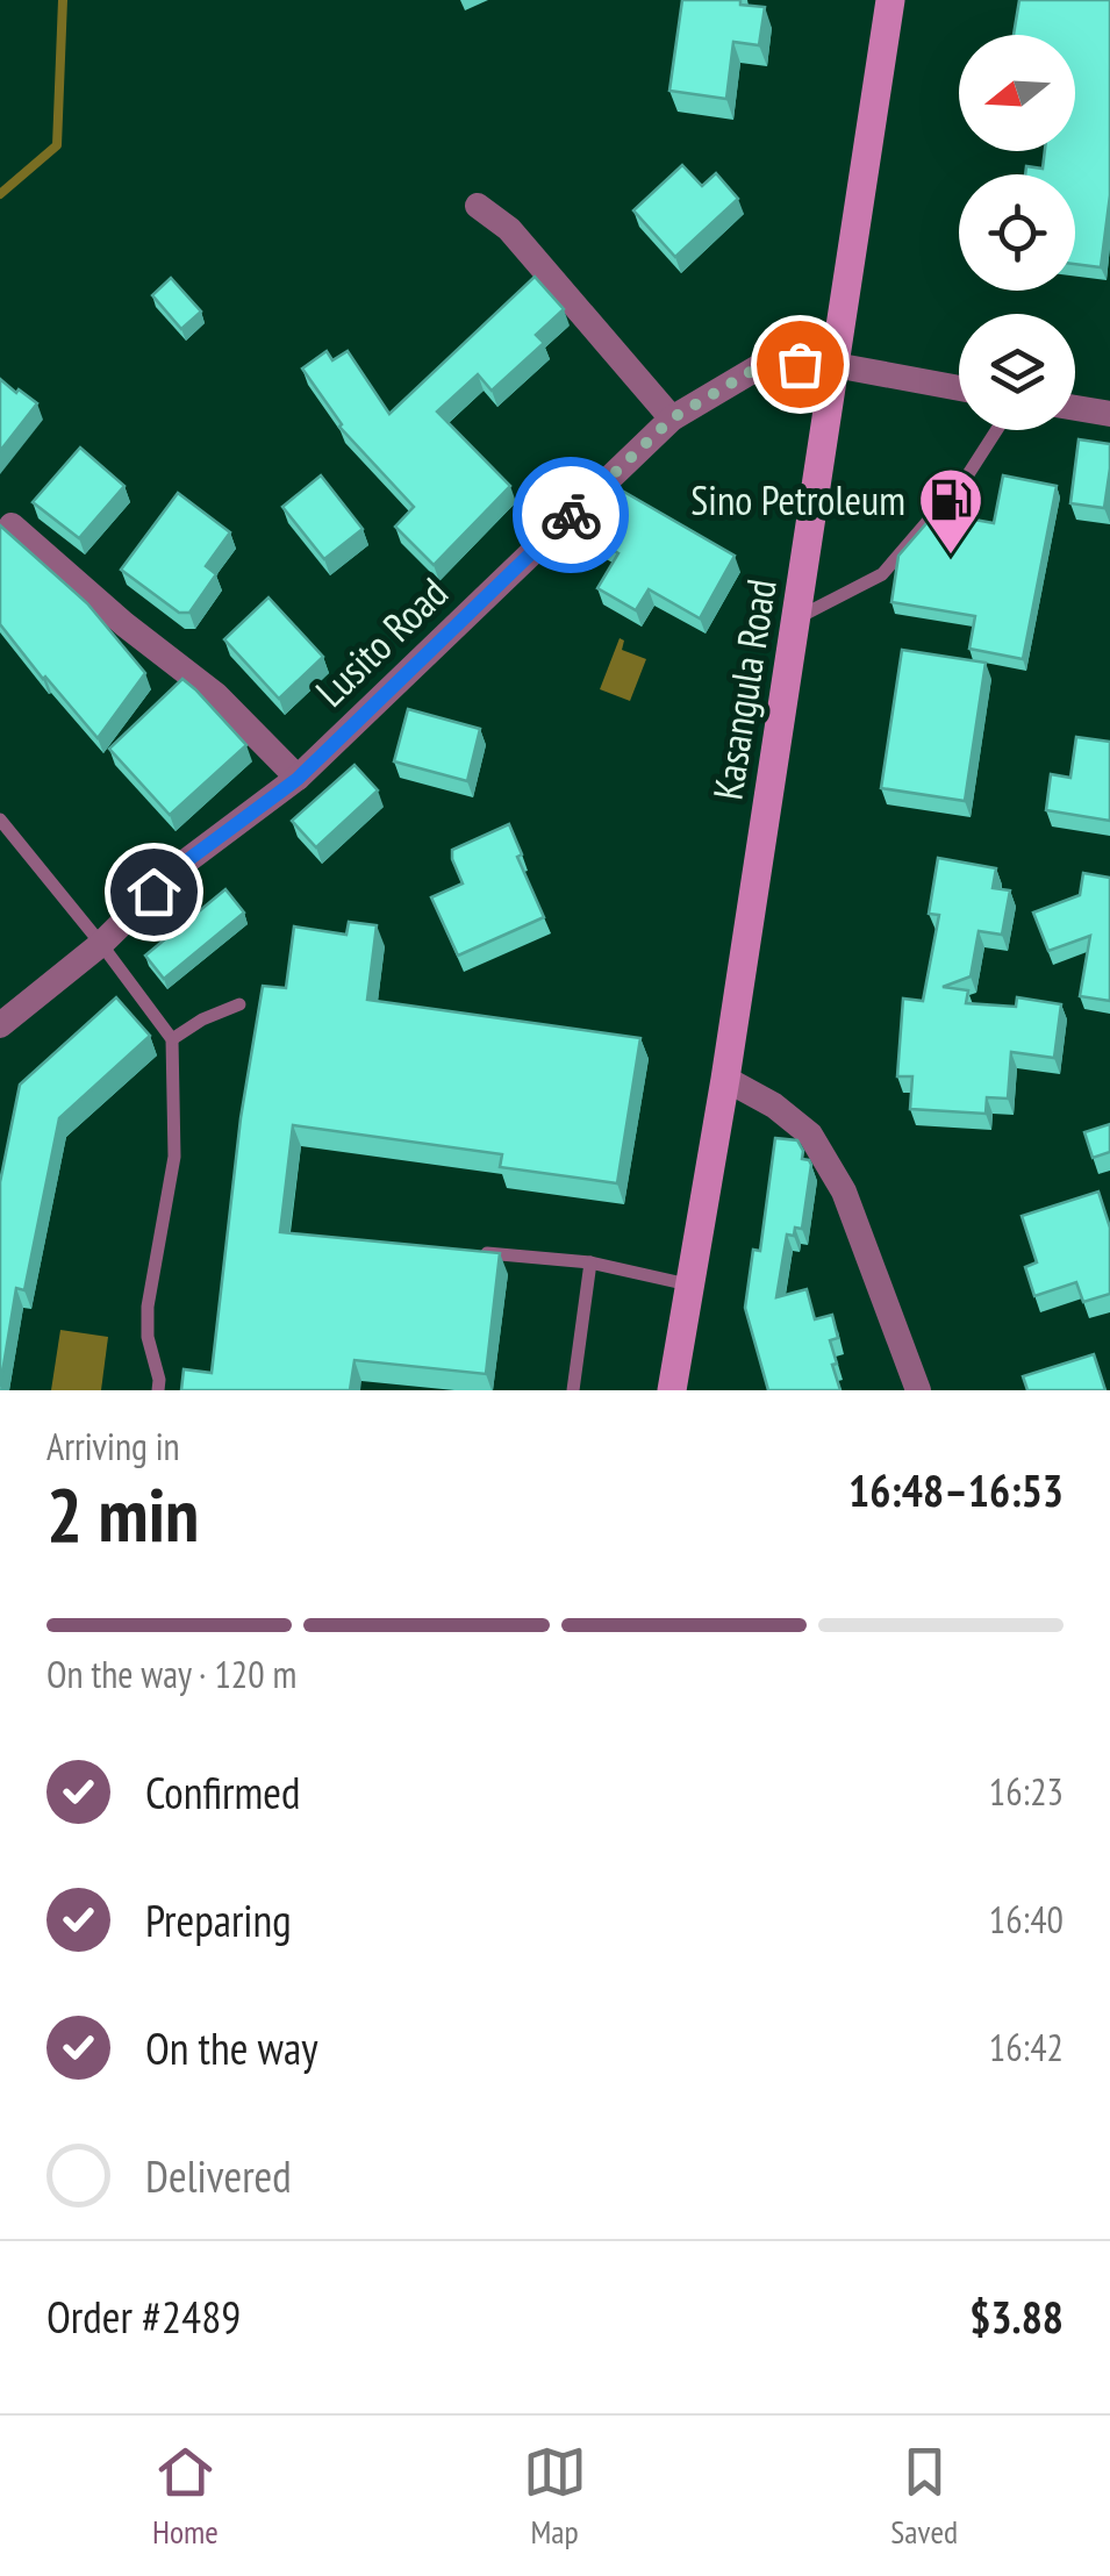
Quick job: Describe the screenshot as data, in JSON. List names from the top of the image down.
{
  "streets": {
    "main road": ["Kasangula Road"],
    "street": ["Lusito Road"]
  },
  "crossings": [
    ["Lusito Road", "Kasangula Road"]
  ],
  "places": {
    "fuel station": ["Sino Petroleum"]
  },
  "north": "left",
  "page": {
    "heading": ["2 min", "Arriving in", "16:48–16:53"],
    "panel": ["Order #2489", "$3.88"],
    "bar": "On the way · 120 m",
    "list": [
      ["Confirmed", "16:23"],
      ["Preparing", "16:40"],
      ["On the way", "16:42"],
      "Delivered"
    ],
    "tabs": ["Home", "Map", "Saved"]
  }
}
